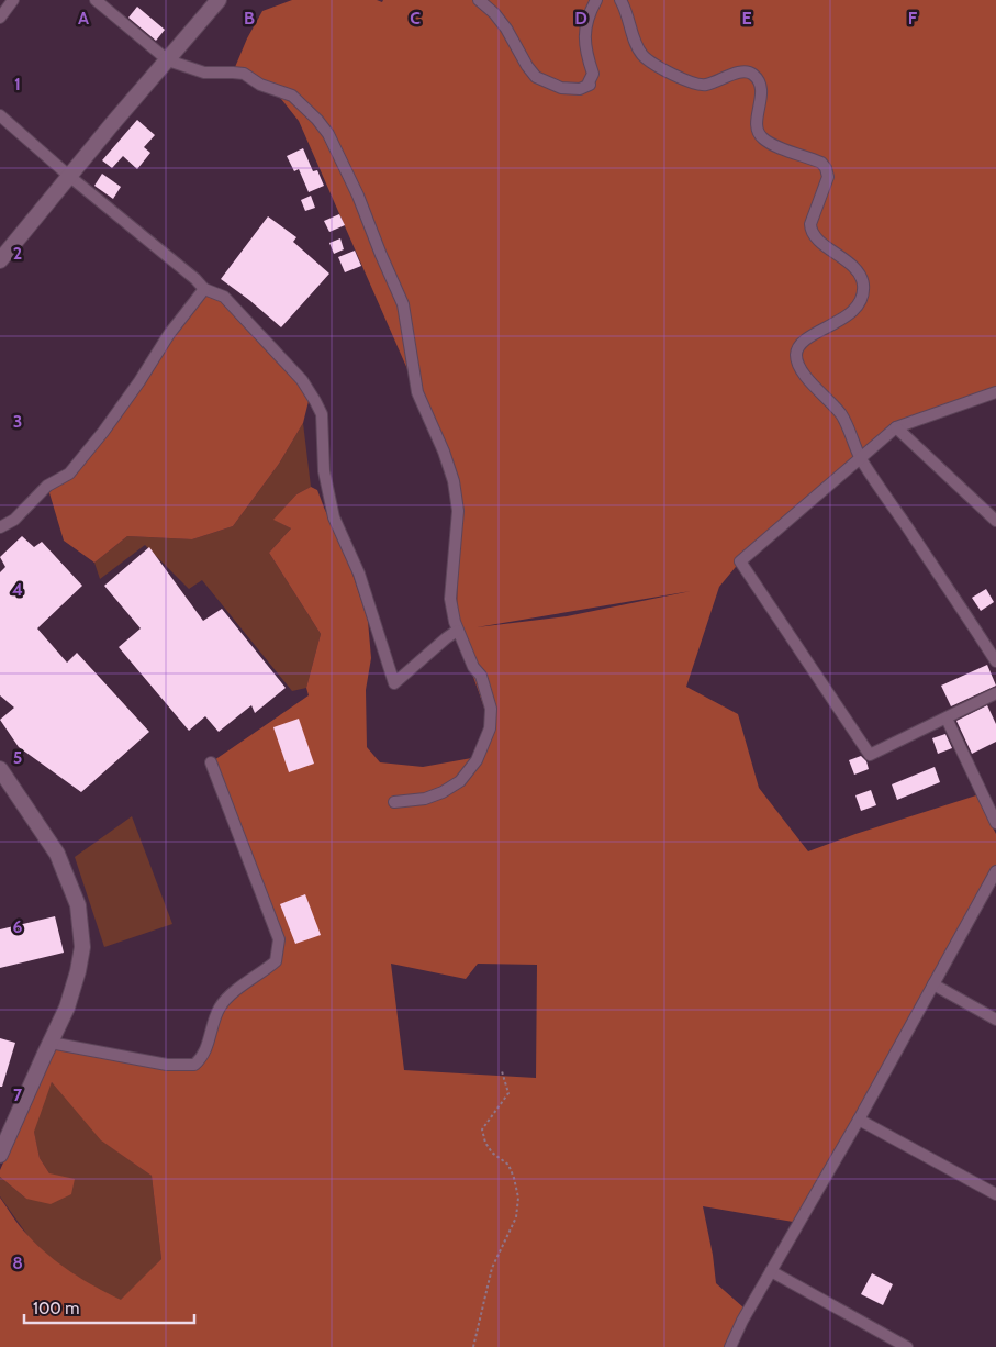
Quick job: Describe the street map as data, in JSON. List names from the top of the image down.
{
  "scale_bar": "100 m",
  "grid": {
    "columns": [
      "A",
      "B",
      "C",
      "D",
      "E",
      "F"
    ],
    "rows": [
      "1",
      "2",
      "3",
      "4",
      "5",
      "6",
      "7",
      "8"
    ]
  }
}
